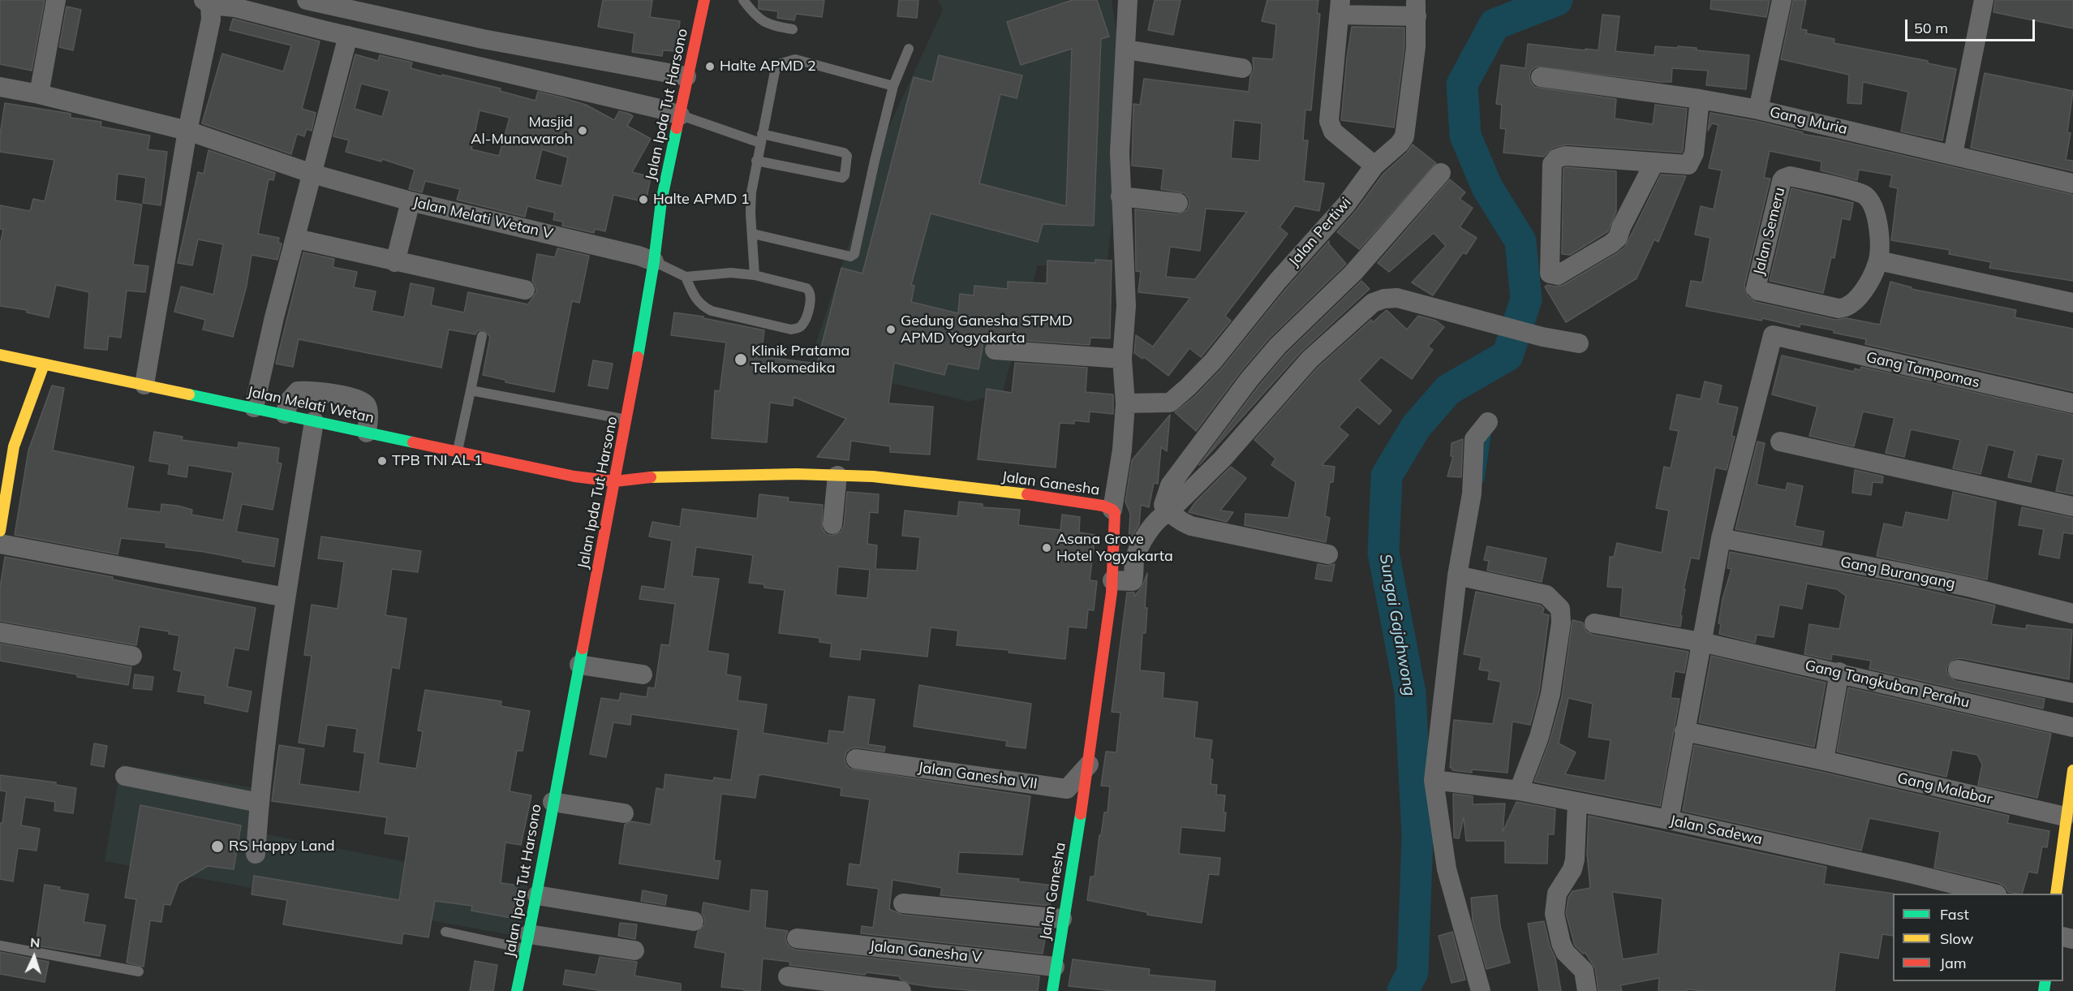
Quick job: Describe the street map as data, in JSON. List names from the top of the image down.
{
  "streets": {
    "street": [
      "Jalan Ipda Tut Harsono",
      "Gang Muria",
      "Jalan Melati Wetan V",
      "Jalan Semeru",
      "Jalan Pertiwi",
      "Gang Tampomas",
      "Jalan Melati Wetan",
      "Jalan Ganesha",
      "Gang Burangang",
      "Gang Tangkuban Perahu",
      "Jalan Ganesha VII",
      "Gang Malabar",
      "Jalan Sadewa",
      "Jalan Ganesha V"
    ]
  },
  "crossings": [
    ["Jalan Ipda Tut Harsono", "Jalan Melati Wetan V"],
    ["Jalan Ipda Tut Harsono", "Jalan Melati Wetan"],
    ["Jalan Ipda Tut Harsono", "Jalan Ganesha"],
    ["Gang Tampomas", "Gang Burangang"],
    ["Jalan Melati Wetan", "Jalan Ganesha"],
    ["Jalan Ganesha", "Jalan Ganesha VII"],
    ["Jalan Ganesha", "Jalan Ganesha V"]
  ],
  "water": ["Sungai Gajahwong"],
  "places": [
    "Halte APMD 2",
    "Masjid Al-Munawaroh",
    "Halte APMD 1",
    "Gedung Ganesha STPMD APMD Yogyakarta",
    "Klinik Pratama Telkomedika",
    "TPB TNI AL 1",
    "Asana Grove Hotel Yogyakarta",
    "RS Happy Land"
  ],
  "legend": ["Fast", "Slow", "Jam"],
  "scale_bar": "50 m",
  "north": "top"
}
